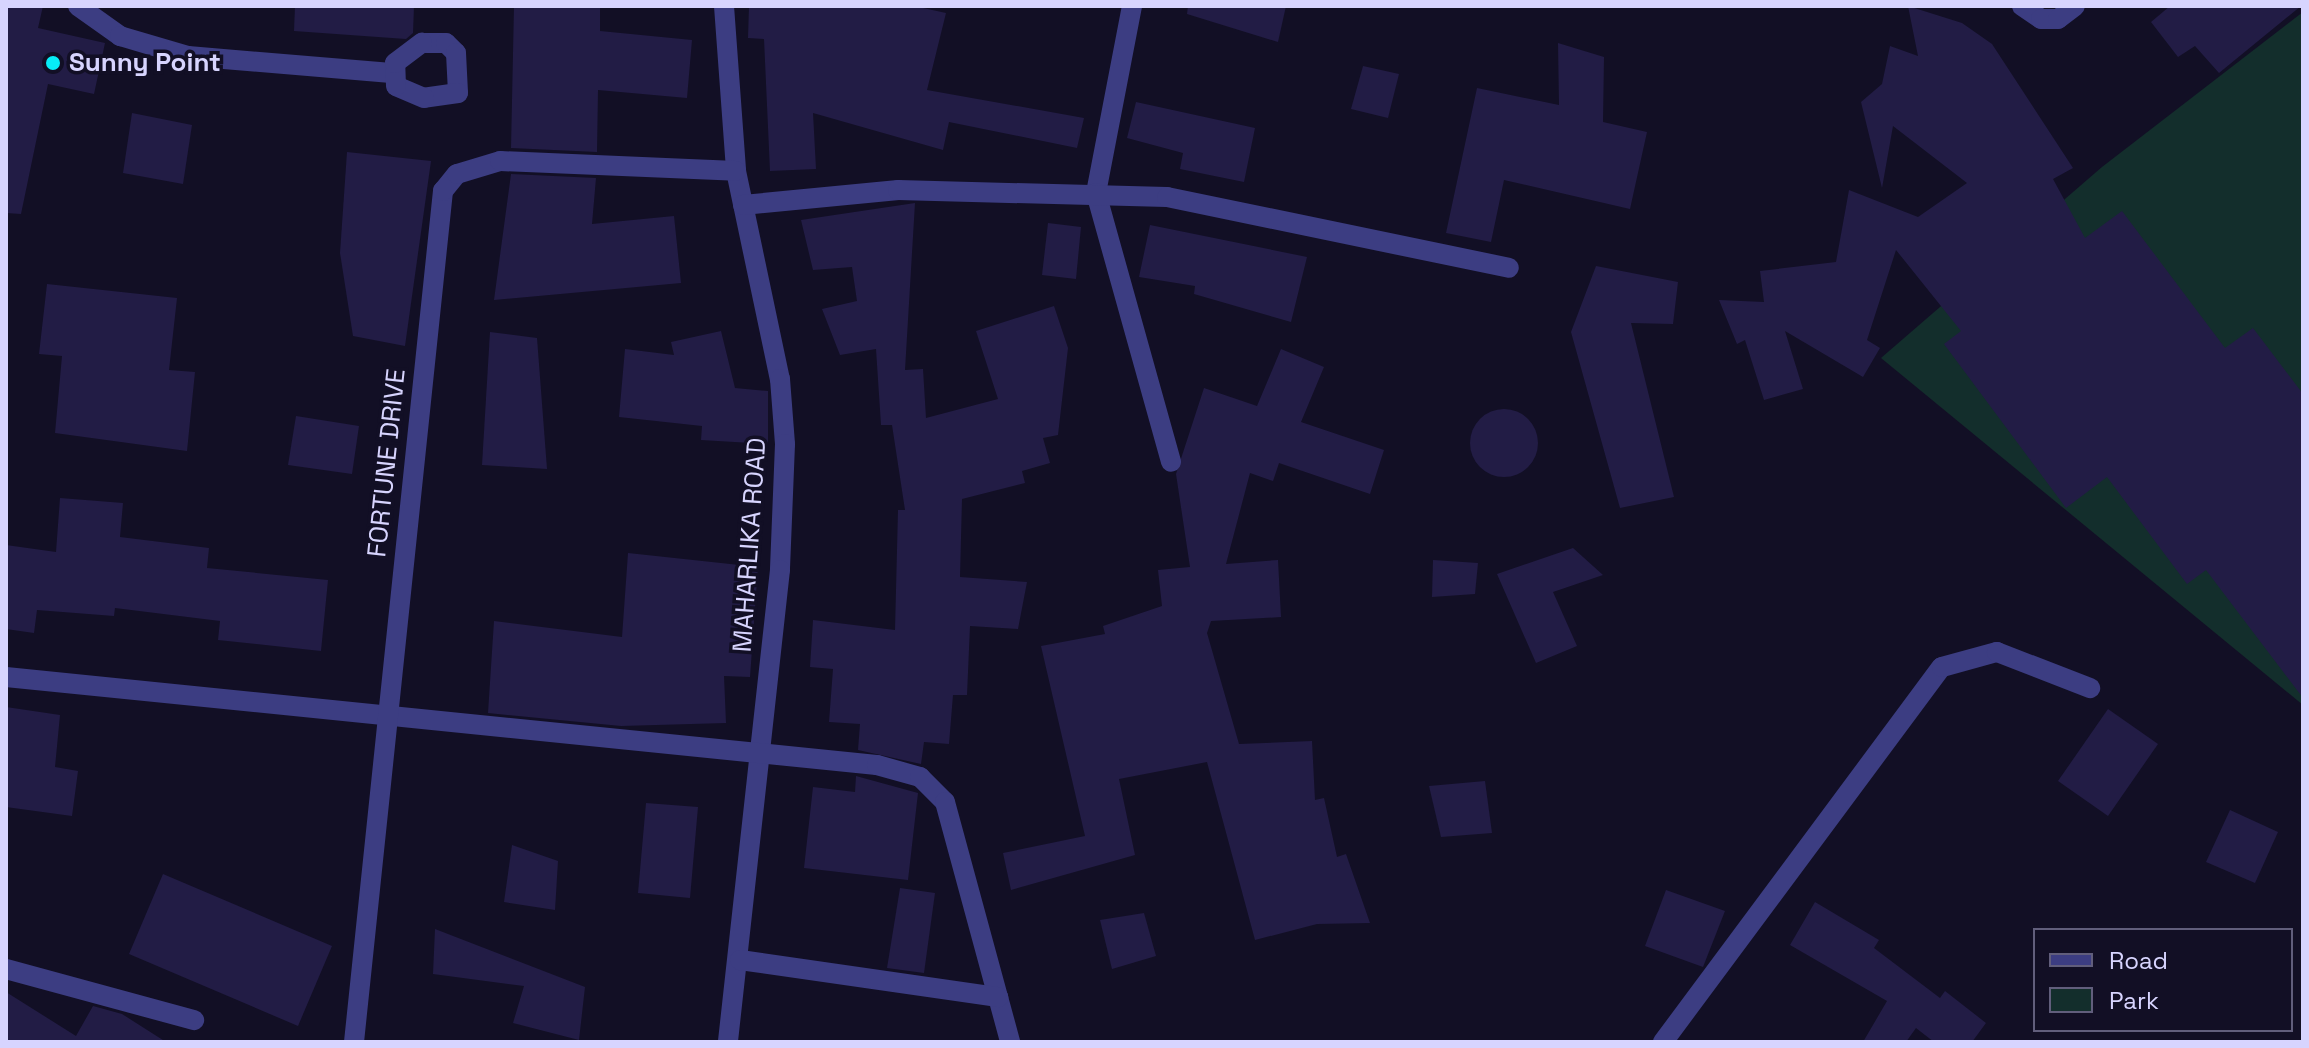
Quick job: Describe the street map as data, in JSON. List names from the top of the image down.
{
  "streets": {
    "street": ["FORTUNE DRIVE", "MAHARLIKA ROAD"]
  },
  "crossings": [
    ["FORTUNE DRIVE", "MAHARLIKA ROAD"]
  ],
  "places": ["Sunny Point"],
  "legend": ["Road", "Park"]
}
